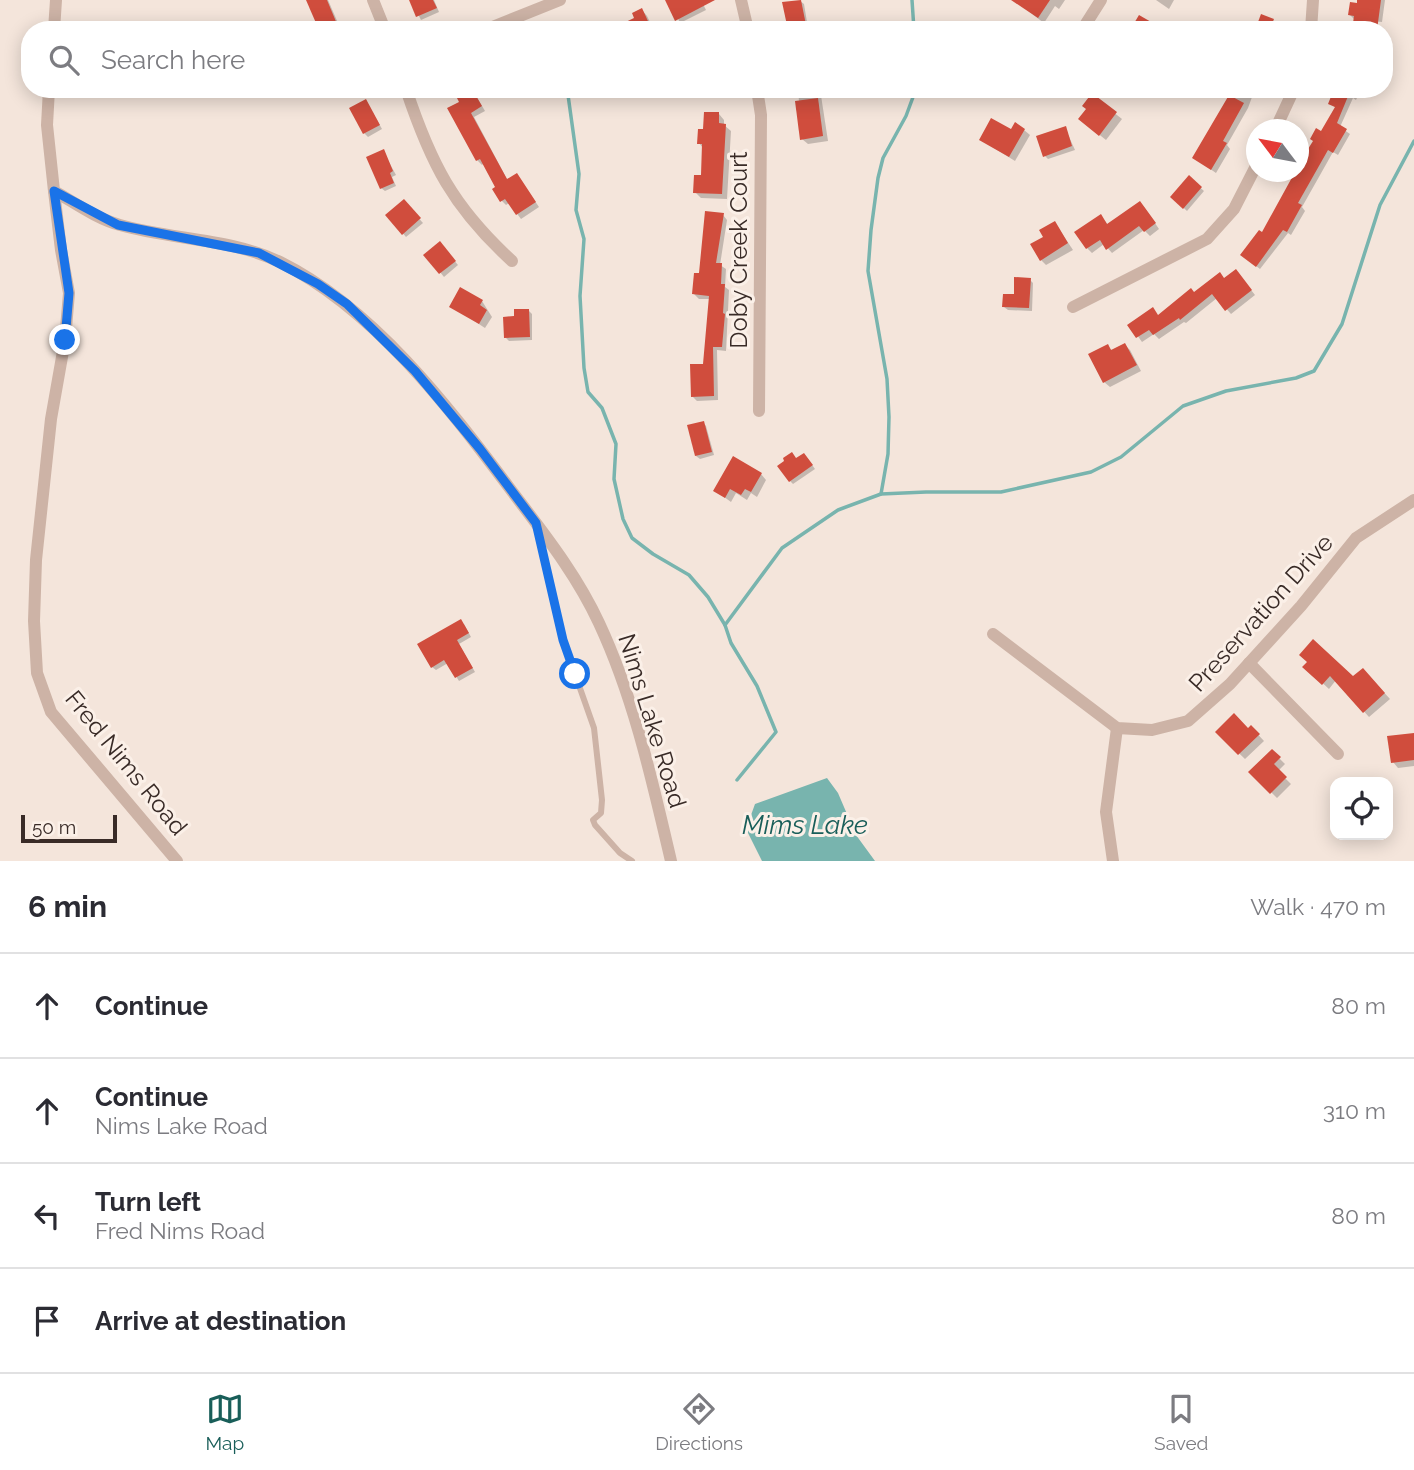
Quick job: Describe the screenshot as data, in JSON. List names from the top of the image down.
{
  "streets": {
    "street": [
      "Doby Creek Court",
      "Preservation Drive",
      "Nims Lake Road",
      "Fred Nims Road"
    ]
  },
  "crossings": [
    ["Nims Lake Road", "Fred Nims Road"]
  ],
  "water": ["Mims Lake"],
  "scale_bar": "50 m",
  "north": "top left",
  "page": {
    "search": "Search here",
    "scale": "50 m",
    "heading": ["6 min", "Walk · 470 m"],
    "list": [
      ["Continue", "80 m"],
      ["Continue", "Nims Lake Road", "310 m"],
      ["Turn left", "Fred Nims Road", "80 m"],
      "Arrive at destination"
    ],
    "nav": ["Map", "Directions", "Saved"]
  }
}
